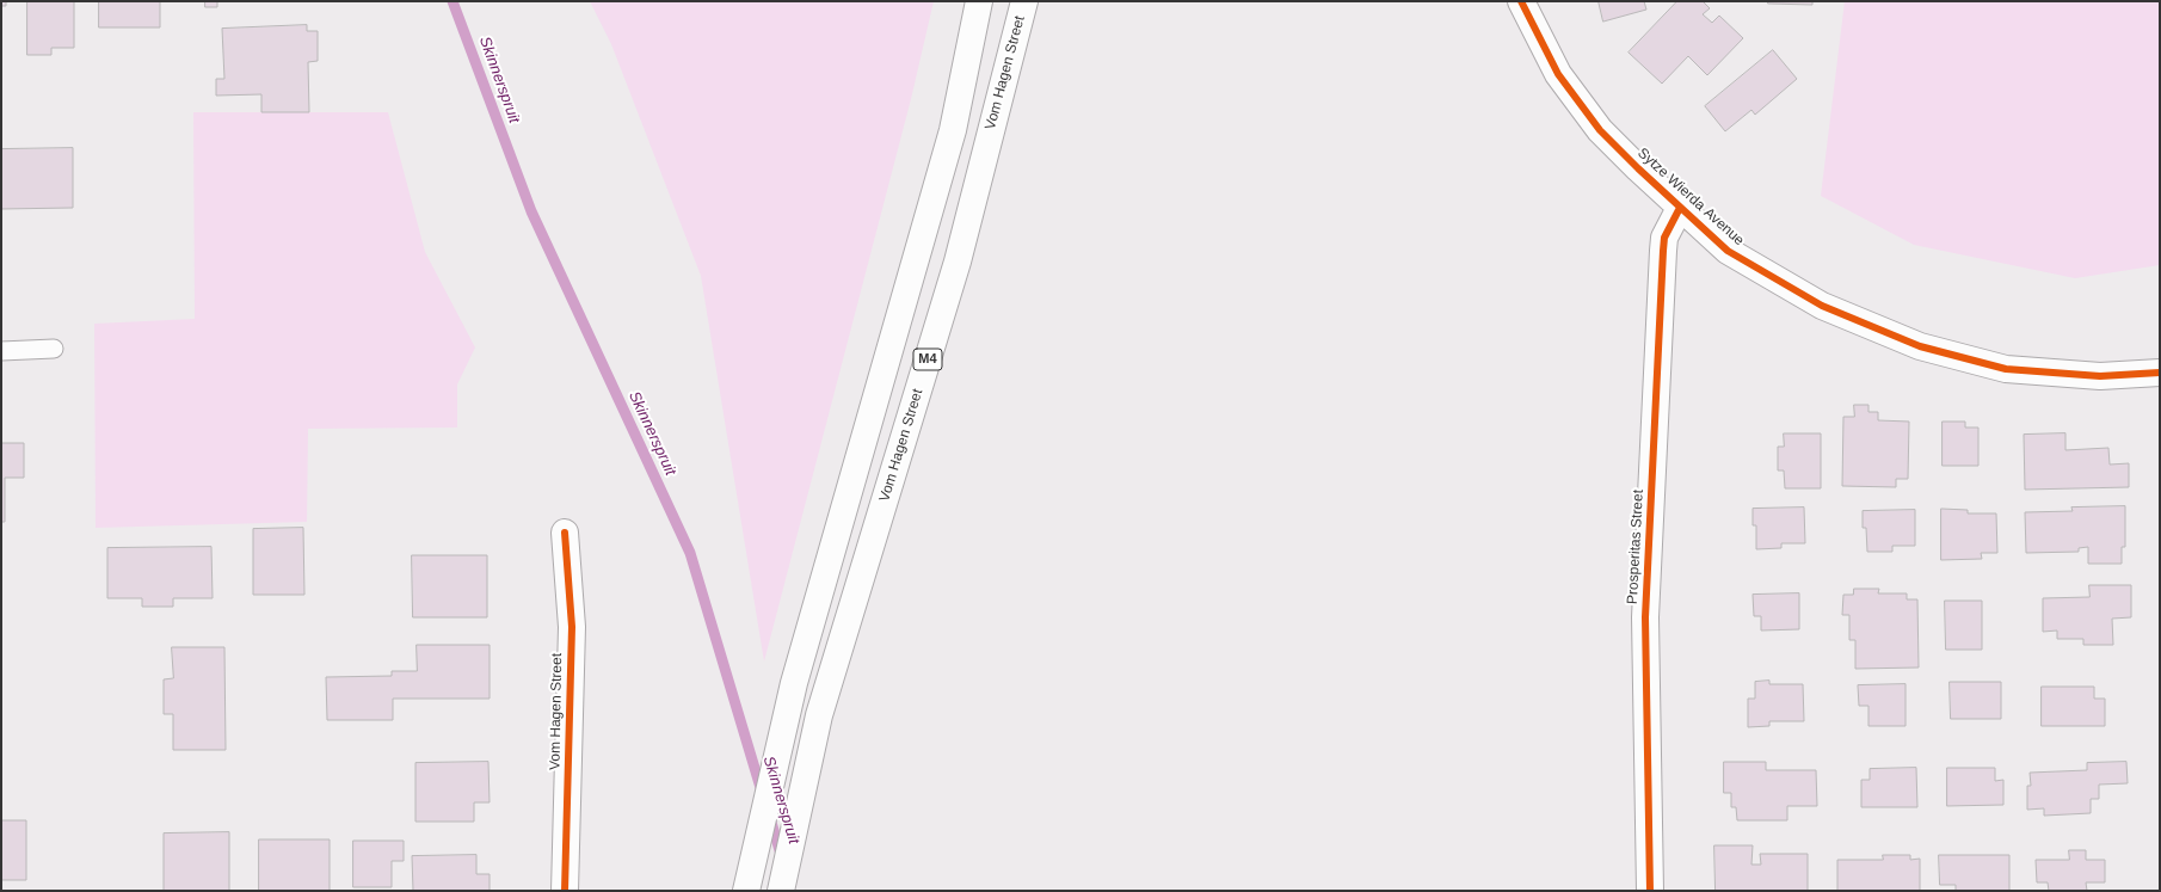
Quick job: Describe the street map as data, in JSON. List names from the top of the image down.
{
  "streets": {
    "main road": [
      "Vom Hagen Street",
      "Sytze Wierda Avenue",
      "M4",
      "Prosperitas Street"
    ]
  },
  "crossings": [
    ["Sytze Wierda Avenue", "Prosperitas Street"]
  ],
  "water": ["Skinnerspruit"]
}
